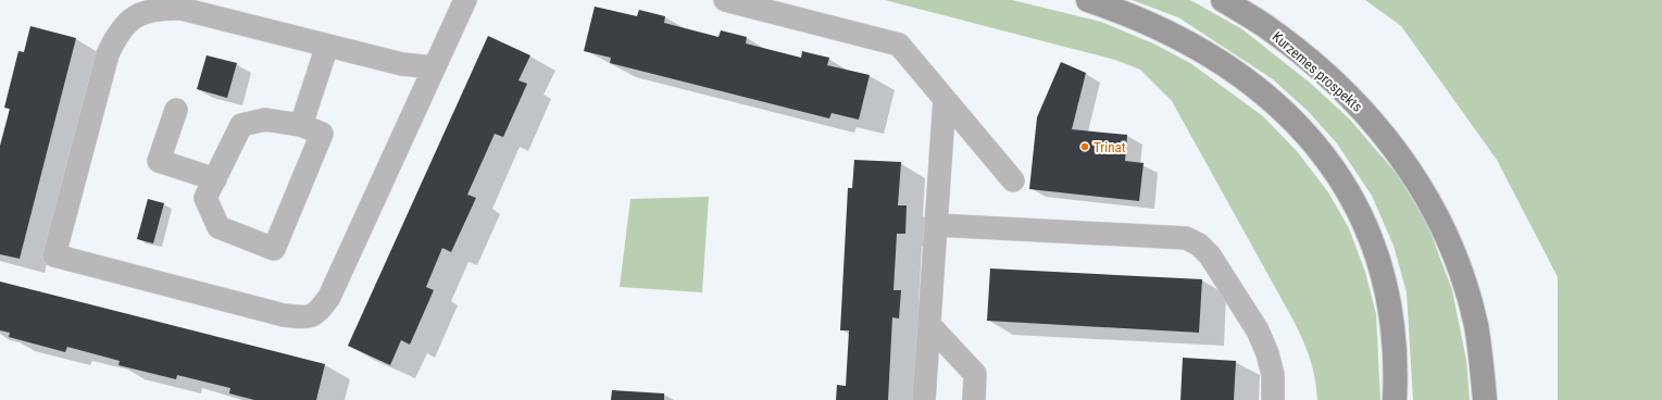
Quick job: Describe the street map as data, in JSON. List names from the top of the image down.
{
  "streets": {
    "main road": ["Kurzemes prospekts"]
  },
  "places": ["Trinat"]
}
